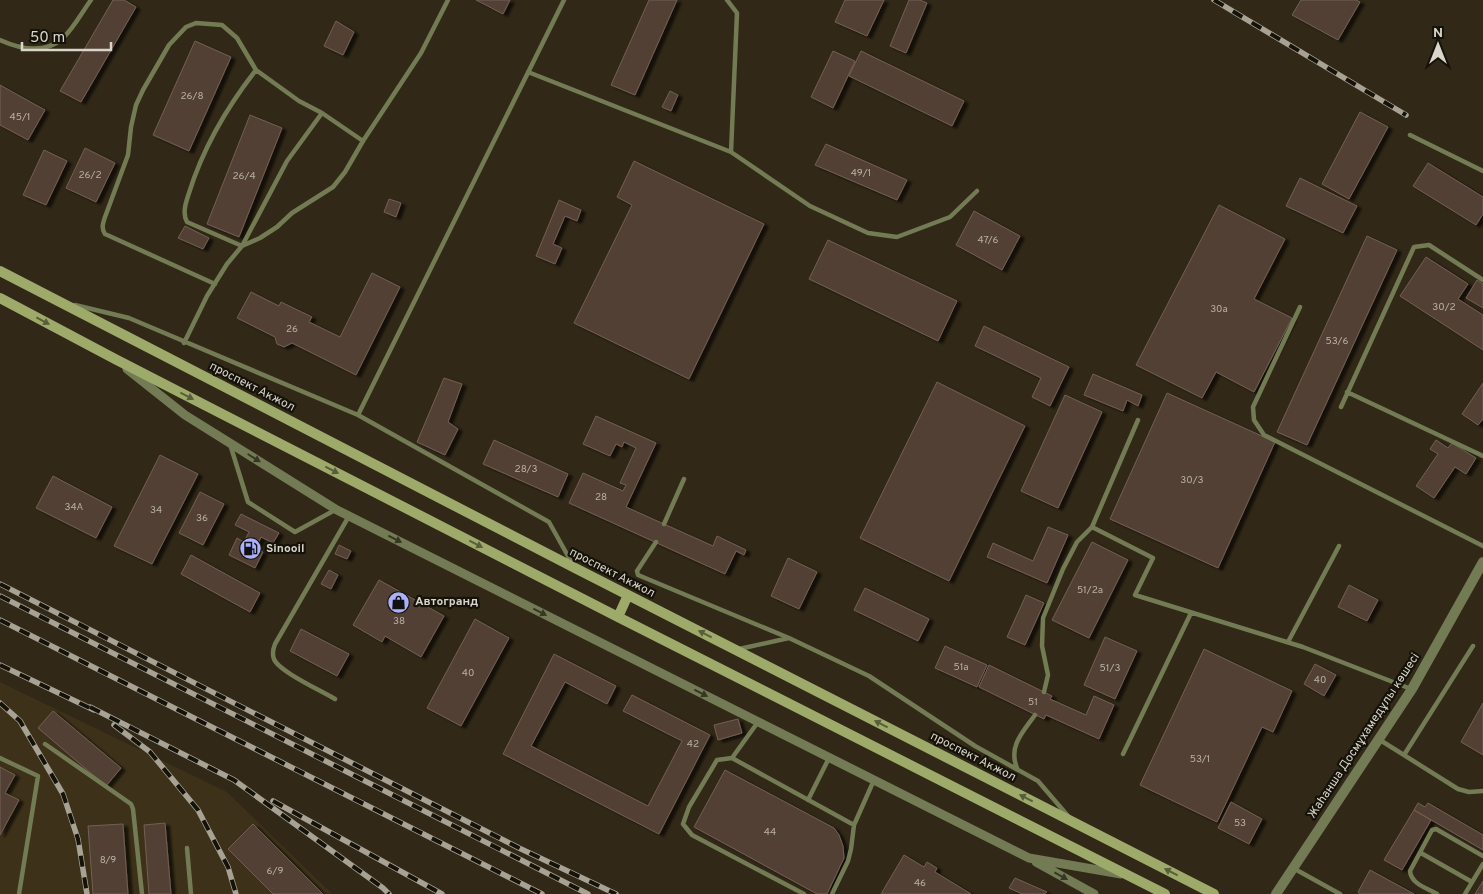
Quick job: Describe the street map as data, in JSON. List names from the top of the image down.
{
  "streets": {
    "main road": ["проспект Акжол"],
    "street": ["Жаһанша Досмұхамедұлы көшесі"]
  },
  "places": {
    "fuel station": ["Sinooil"],
    "shop": ["Автогранд"]
  },
  "house_numbers": [
    "26/8",
    "45/1",
    "49/1",
    "26/2",
    "26/4",
    "47/6",
    "30/2",
    "30а",
    "26",
    "53/6",
    "28/3",
    "30/3",
    "28",
    "34А",
    "34",
    "36",
    "51/2а",
    "38",
    "51а",
    "51/3",
    "40",
    "40",
    "51",
    "42",
    "53/1",
    "53",
    "44",
    "8/9",
    "6/9",
    "46"
  ],
  "scale_bar": "50 m",
  "north": "top"
}
